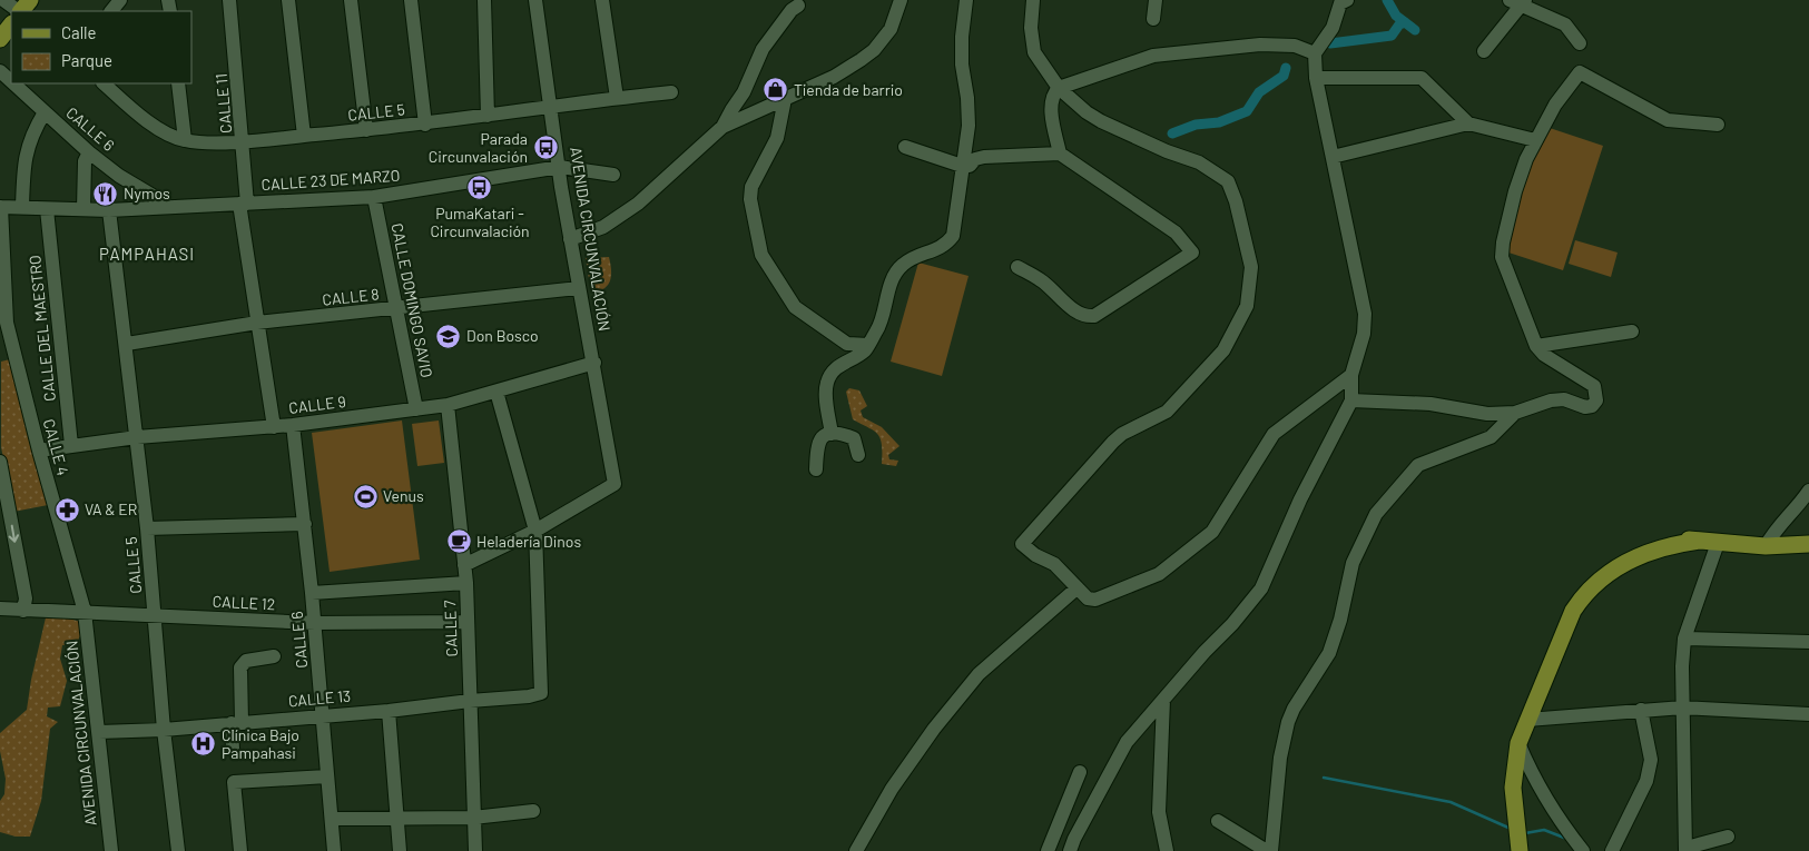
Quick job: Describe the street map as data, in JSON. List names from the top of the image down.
{
  "streets": {
    "street": [
      "CALLE 11",
      "CALLE 5",
      "CALLE 6",
      "CALLE 23 DE MARZO",
      "AVENIDA CIRCUNVALACIÓN",
      "CALLE 8",
      "CALLE DOMINGO SAVIO",
      "CALLE DEL MAESTRO",
      "CALLE 9",
      "CALLE 4",
      "CALLE 12",
      "CALLE 7",
      "CALLE 13"
    ]
  },
  "crossings": [
    ["CALLE 11", "CALLE 5"],
    ["CALLE 11", "CALLE 23 DE MARZO"],
    ["CALLE 5", "CALLE 23 DE MARZO"],
    ["CALLE 5", "AVENIDA CIRCUNVALACIÓN"],
    ["CALLE 5", "CALLE 8"],
    ["CALLE 5", "CALLE 9"],
    ["CALLE 5", "CALLE 12"],
    ["CALLE 5", "CALLE 13"],
    ["CALLE 6", "CALLE 23 DE MARZO"],
    ["CALLE 6", "CALLE 9"],
    ["CALLE 6", "CALLE 12"],
    ["CALLE 6", "CALLE 13"],
    ["CALLE 23 DE MARZO", "AVENIDA CIRCUNVALACIÓN"],
    ["CALLE 23 DE MARZO", "CALLE DOMINGO SAVIO"],
    ["CALLE 23 DE MARZO", "CALLE DEL MAESTRO"],
    ["CALLE 23 DE MARZO", "CALLE 4"],
    ["AVENIDA CIRCUNVALACIÓN", "CALLE 8"],
    ["AVENIDA CIRCUNVALACIÓN", "CALLE 9"],
    ["AVENIDA CIRCUNVALACIÓN", "CALLE 4"],
    ["AVENIDA CIRCUNVALACIÓN", "CALLE 12"],
    ["AVENIDA CIRCUNVALACIÓN", "CALLE 13"],
    ["CALLE 8", "CALLE DOMINGO SAVIO"],
    ["CALLE DOMINGO SAVIO", "CALLE 9"],
    ["CALLE DEL MAESTRO", "CALLE 9"],
    ["CALLE 9", "CALLE 4"],
    ["CALLE 9", "CALLE 7"],
    ["CALLE 4", "CALLE 12"],
    ["CALLE 12", "CALLE 7"],
    ["CALLE 7", "CALLE 13"]
  ],
  "districts": ["PAMPAHASI"],
  "places": {
    "shop": ["Tienda de barrio"],
    "bus stop": ["Parada Circunvalación", "PumaKatari - Circunvalación"],
    "restaurant": ["Nymos"],
    "school or university": ["Don Bosco"],
    "sports": ["Venus"],
    "pharmacy": ["VA & ER"],
    "cafe": ["Heladería Dinos"],
    "hospital": ["Clínica Bajo Pampahasi"]
  },
  "legend": ["Calle", "Parque"]
}
